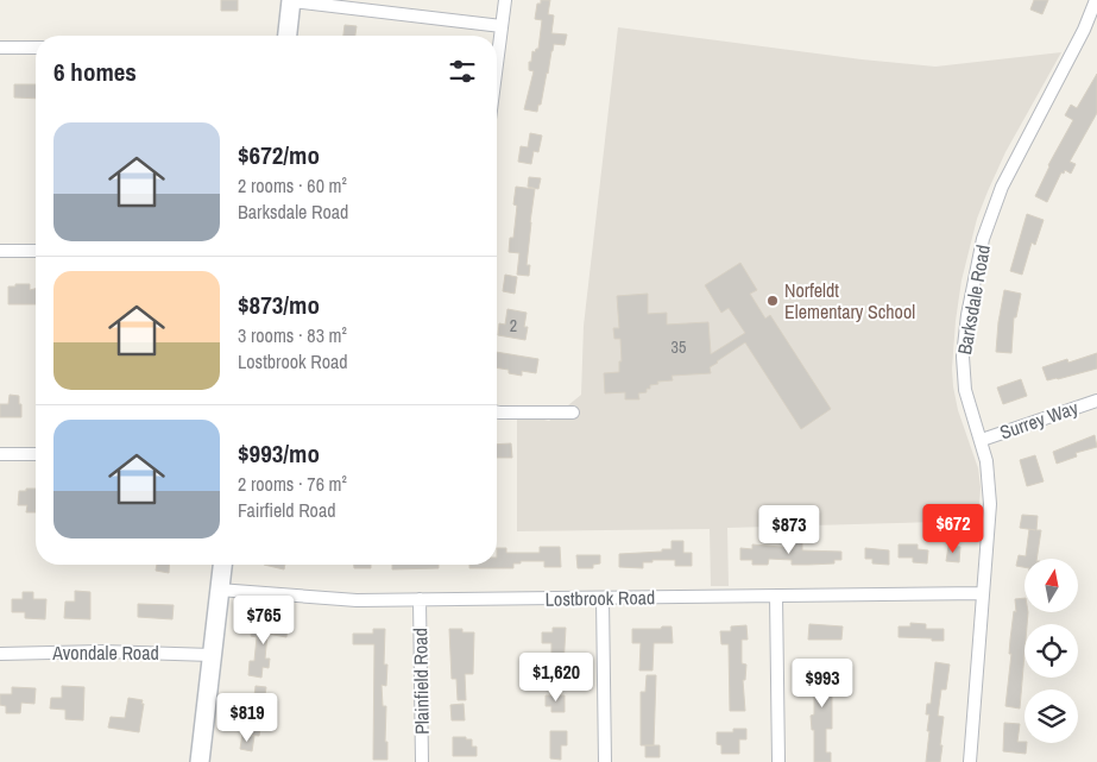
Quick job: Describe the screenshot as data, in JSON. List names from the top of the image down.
{
  "streets": {
    "street": [
      "Barksdale Road",
      "Surrey Way",
      "Lostbrook Road",
      "Avondale Road",
      "Plainfield Road"
    ]
  },
  "crossings": [
    ["Barksdale Road", "Surrey Way"],
    ["Barksdale Road", "Lostbrook Road"],
    ["Lostbrook Road", "Plainfield Road"]
  ],
  "places": ["Norfeldt Elementary School"],
  "house_numbers": ["2", "35"],
  "north": "top",
  "page": {
    "heading": "6 homes",
    "list": [
      {
        "name": "$672/mo",
        "note": "2 rooms · 60 m² · Barksdale Road"
      },
      {
        "name": "$873/mo",
        "note": "3 rooms · 83 m² · Lostbrook Road"
      },
      {
        "name": "$993/mo",
        "note": "2 rooms · 76 m² · Fairfield Road"
      }
    ],
    "price": [
      "$672",
      "$873",
      "$765",
      "$1,620",
      "$993",
      "$819"
    ]
  }
}
